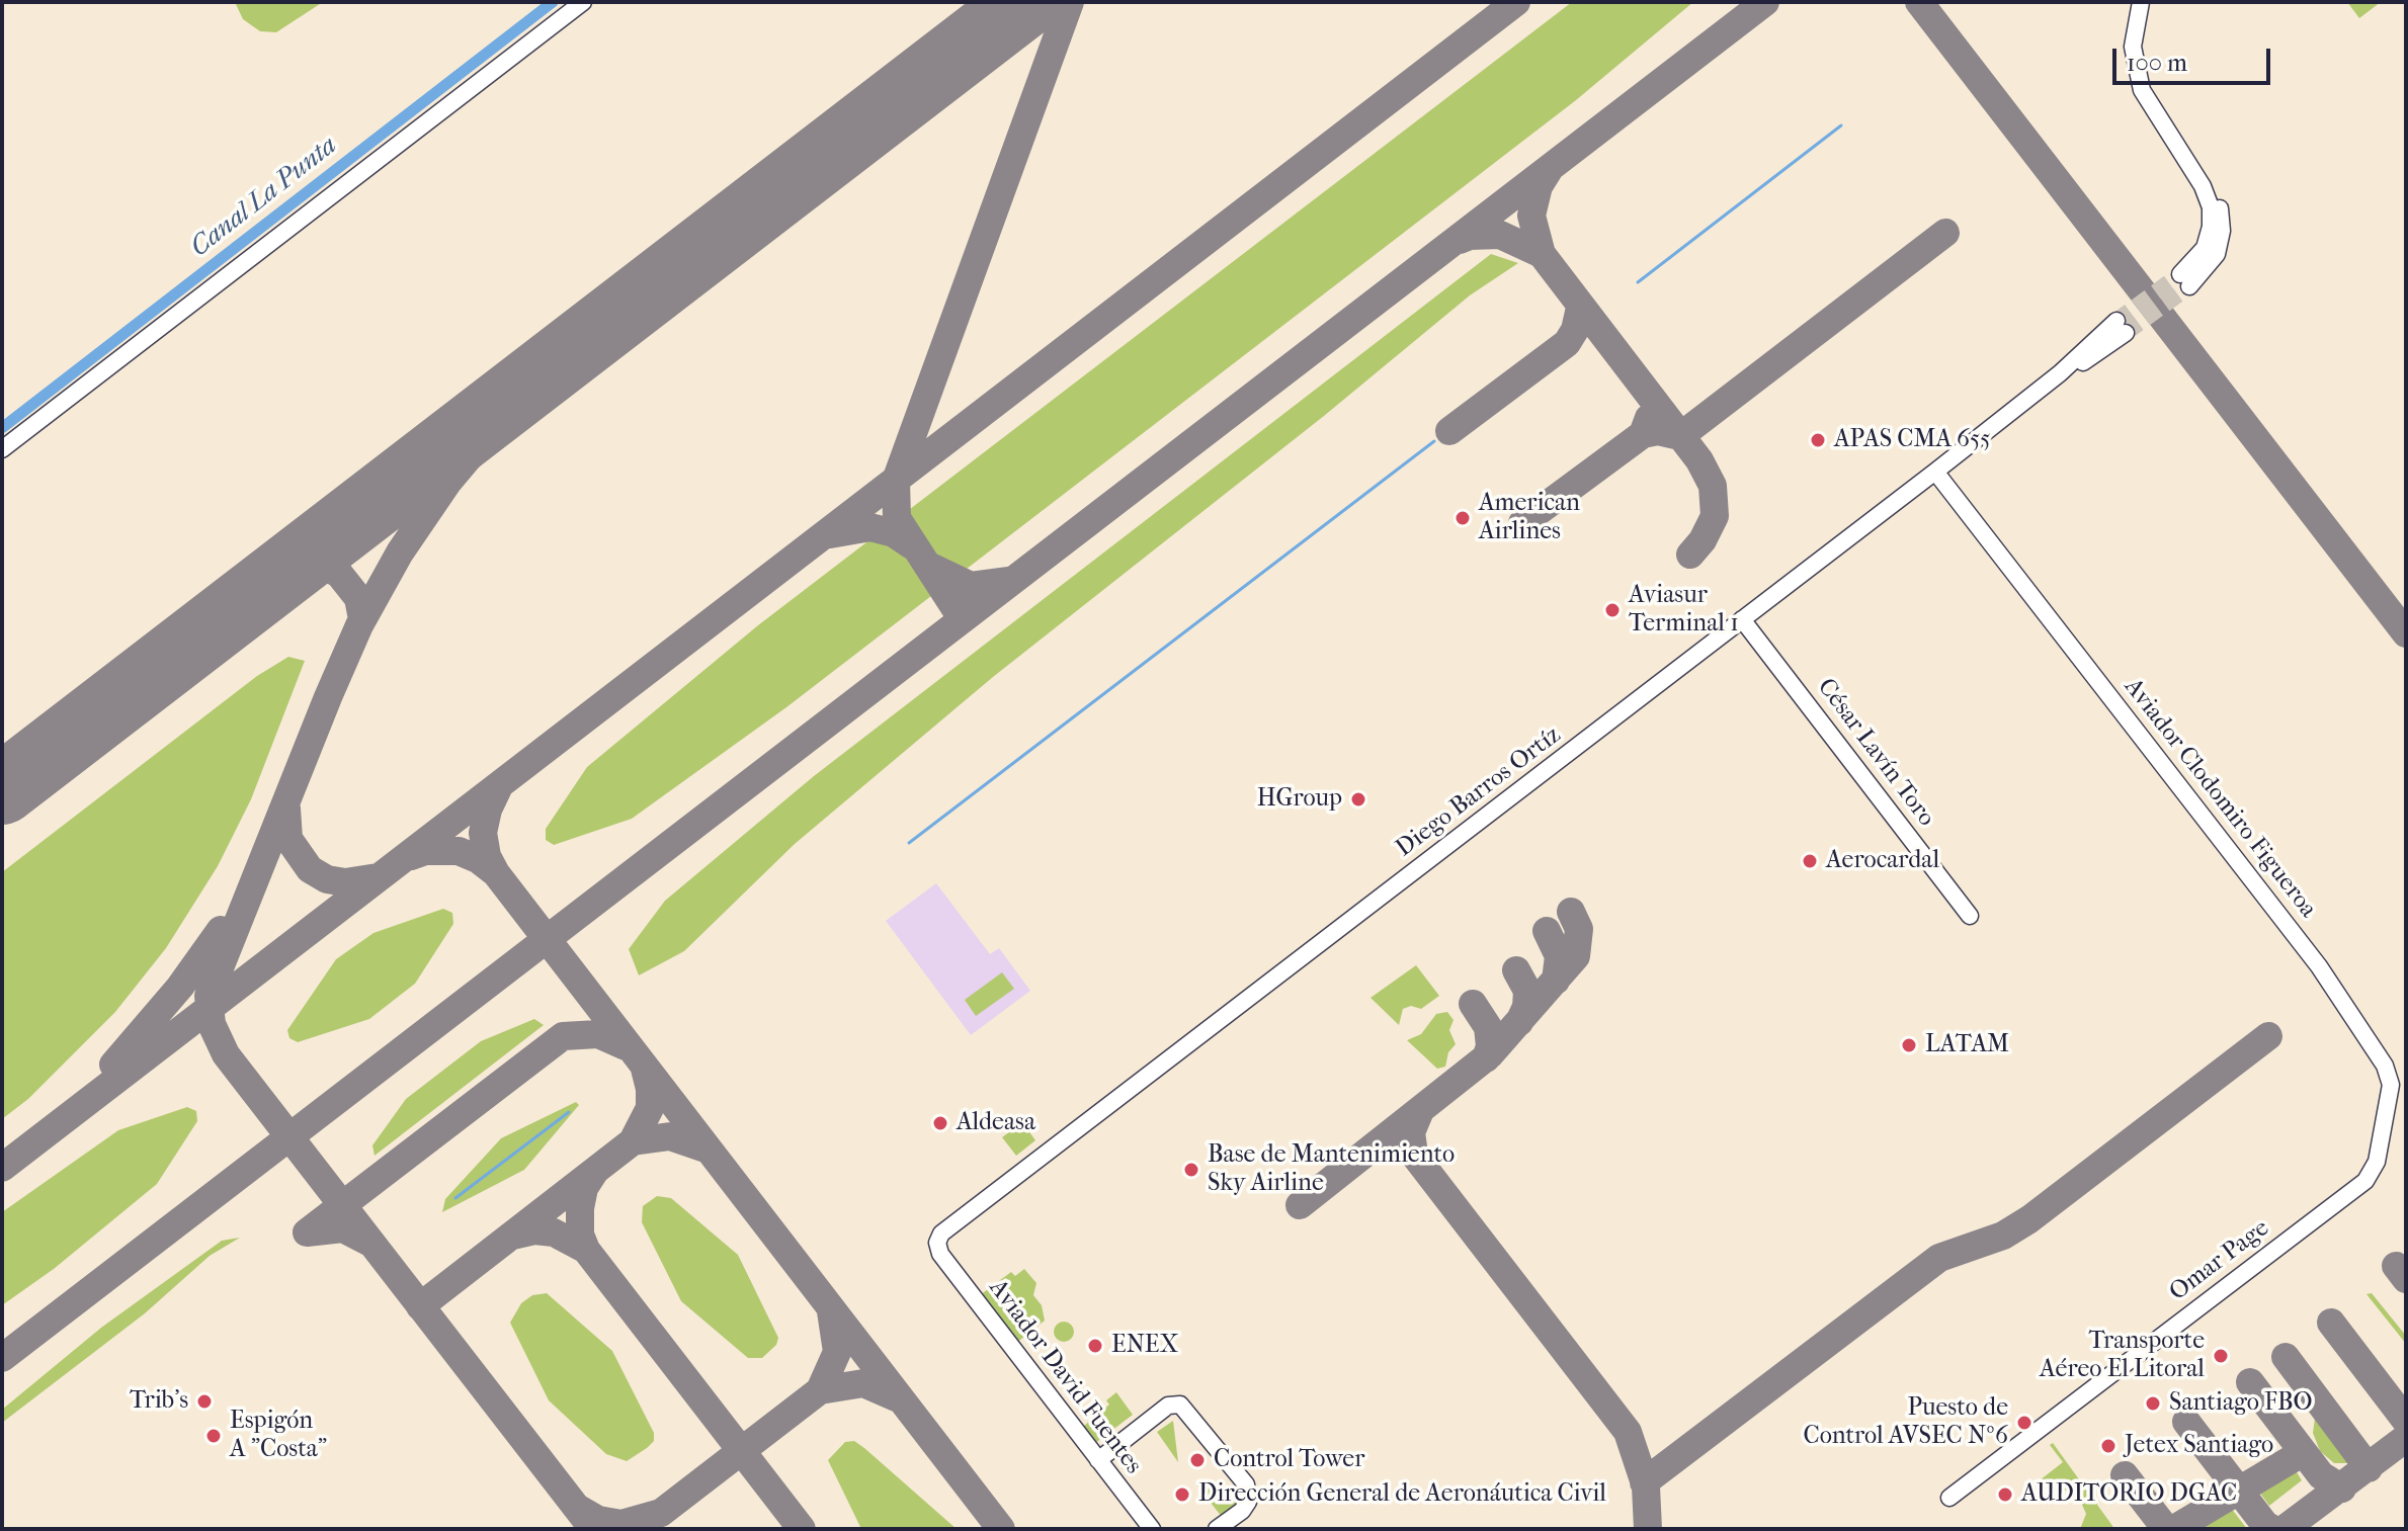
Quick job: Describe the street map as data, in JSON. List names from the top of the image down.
{
  "streets": {
    "street": [
      "César Lavín Toro",
      "Diego Barros Ortíz",
      "Aviador Clodomiro Figueroa",
      "Omar Page",
      "Aviador David Fuentes"
    ]
  },
  "crossings": [
    ["César Lavín Toro", "Diego Barros Ortíz"],
    ["Diego Barros Ortíz", "Aviador Clodomiro Figueroa"],
    ["Diego Barros Ortíz", "Aviador David Fuentes"],
    ["Aviador Clodomiro Figueroa", "Omar Page"]
  ],
  "water": ["Canal La Punta"],
  "places": [
    "APAS CMA 655",
    "American Airlines",
    "Aviasur Terminal 1",
    "HGroup",
    "Aerocardal",
    "LATAM",
    "Aldeasa",
    "Base de Mantenimiento Sky Airline",
    "ENEX",
    "Transporte Aéreo El Litoral",
    "Trib's",
    "Santiago FBO",
    "Puesto de Control AVSEC Nº6",
    "Espigón A \"Costa\"",
    "Jetex Santiago",
    "Control Tower",
    "Dirección General de Aeronáutica Civil",
    "AUDITORIO DGAC"
  ],
  "scale_bar": "100 m"
}
